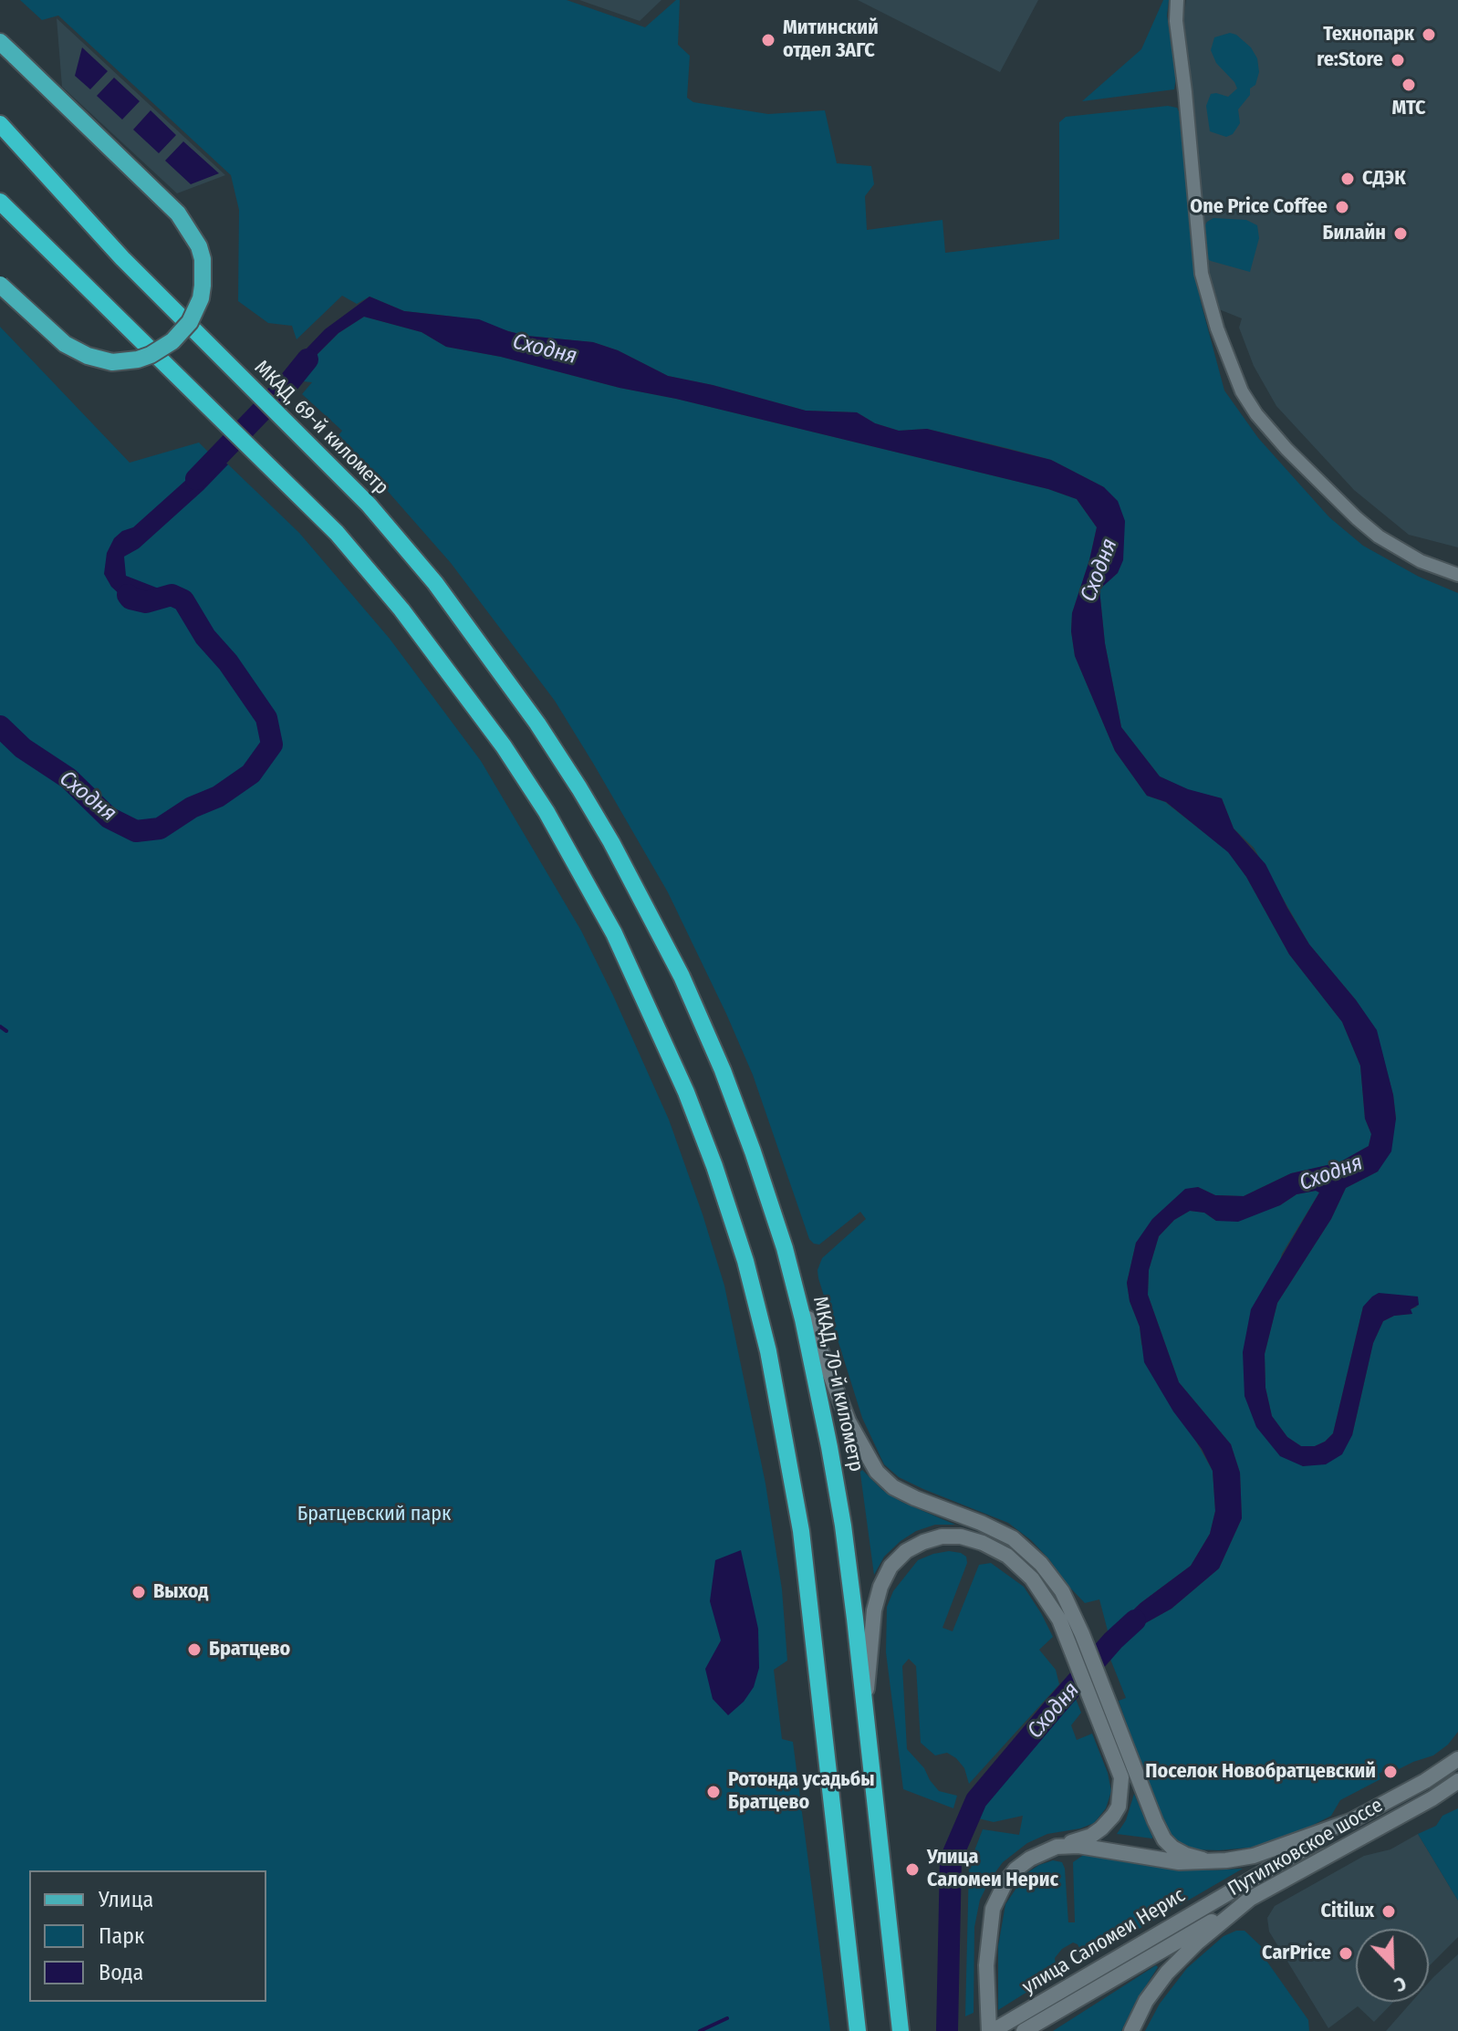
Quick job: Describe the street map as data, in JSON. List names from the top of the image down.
{
  "streets": {
    "highway": ["МКАД, 69-й километр", "МКАД, 70-й километр"],
    "main road": ["Путилковское шоссе", "улица Саломеи Нерис"]
  },
  "crossings": [
    ["МКАД, 69-й километр", "МКАД, 70-й километр"],
    ["Путилковское шоссе", "улица Саломеи Нерис"]
  ],
  "water": ["Сходня"],
  "parks": ["Братцевский парк"],
  "places": [
    "Технопарк",
    "Митинский отдел ЗАГС",
    "re:Store",
    "МТС",
    "СДЭК",
    "One Price Coffee",
    "Билайн",
    "Выход",
    "Братцево",
    "Поселок Новобратцевский",
    "Ротонда усадьбы Братцево",
    "Улица Саломеи Нерис",
    "Citilux",
    "CarPrice"
  ],
  "legend": ["Улица", "Парк", "Вода"],
  "north": "bottom right"
}
